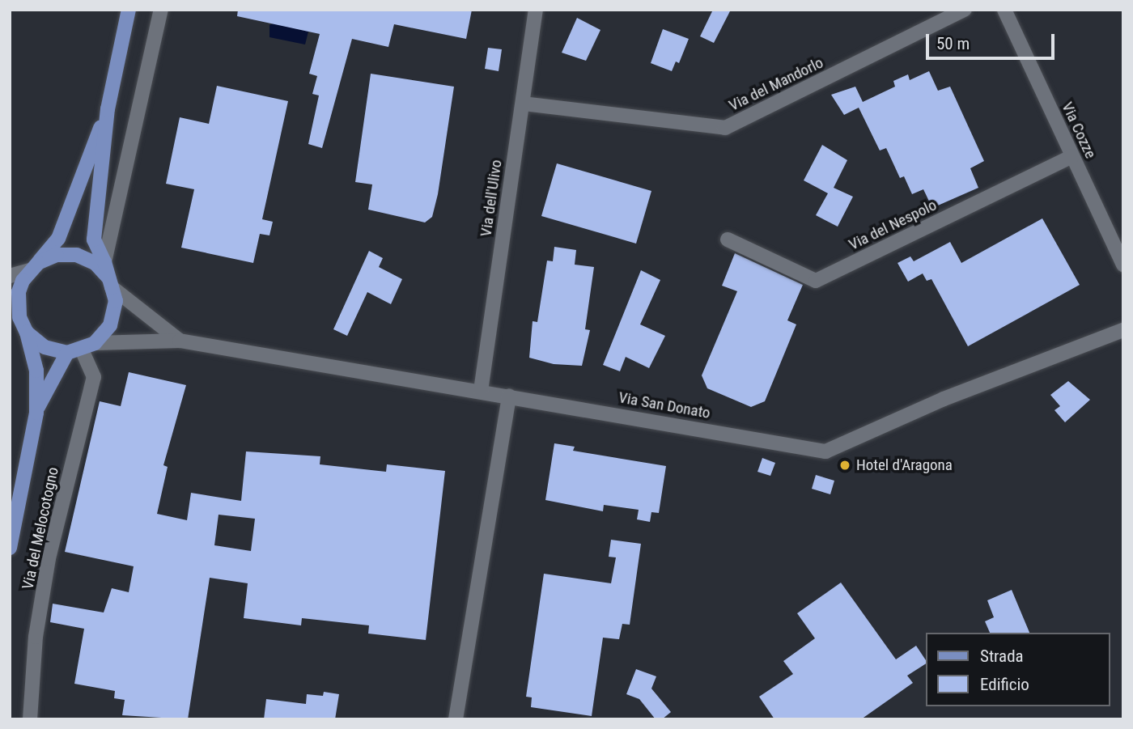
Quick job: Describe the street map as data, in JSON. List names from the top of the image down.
{
  "streets": {
    "street": [
      "Via del Mandorlo",
      "Via Cozze",
      "Via dell'Ulivo",
      "Via del Nespolo",
      "Via San Donato",
      "Via del Melocotogno"
    ]
  },
  "crossings": [
    ["Via del Mandorlo", "Via dell'Ulivo"],
    ["Via Cozze", "Via del Nespolo"],
    ["Via dell'Ulivo", "Via San Donato"],
    ["Via San Donato", "Via del Melocotogno"]
  ],
  "places": ["Hotel d'Aragona"],
  "legend": ["Strada", "Edificio"],
  "scale_bar": "50 m"
}
